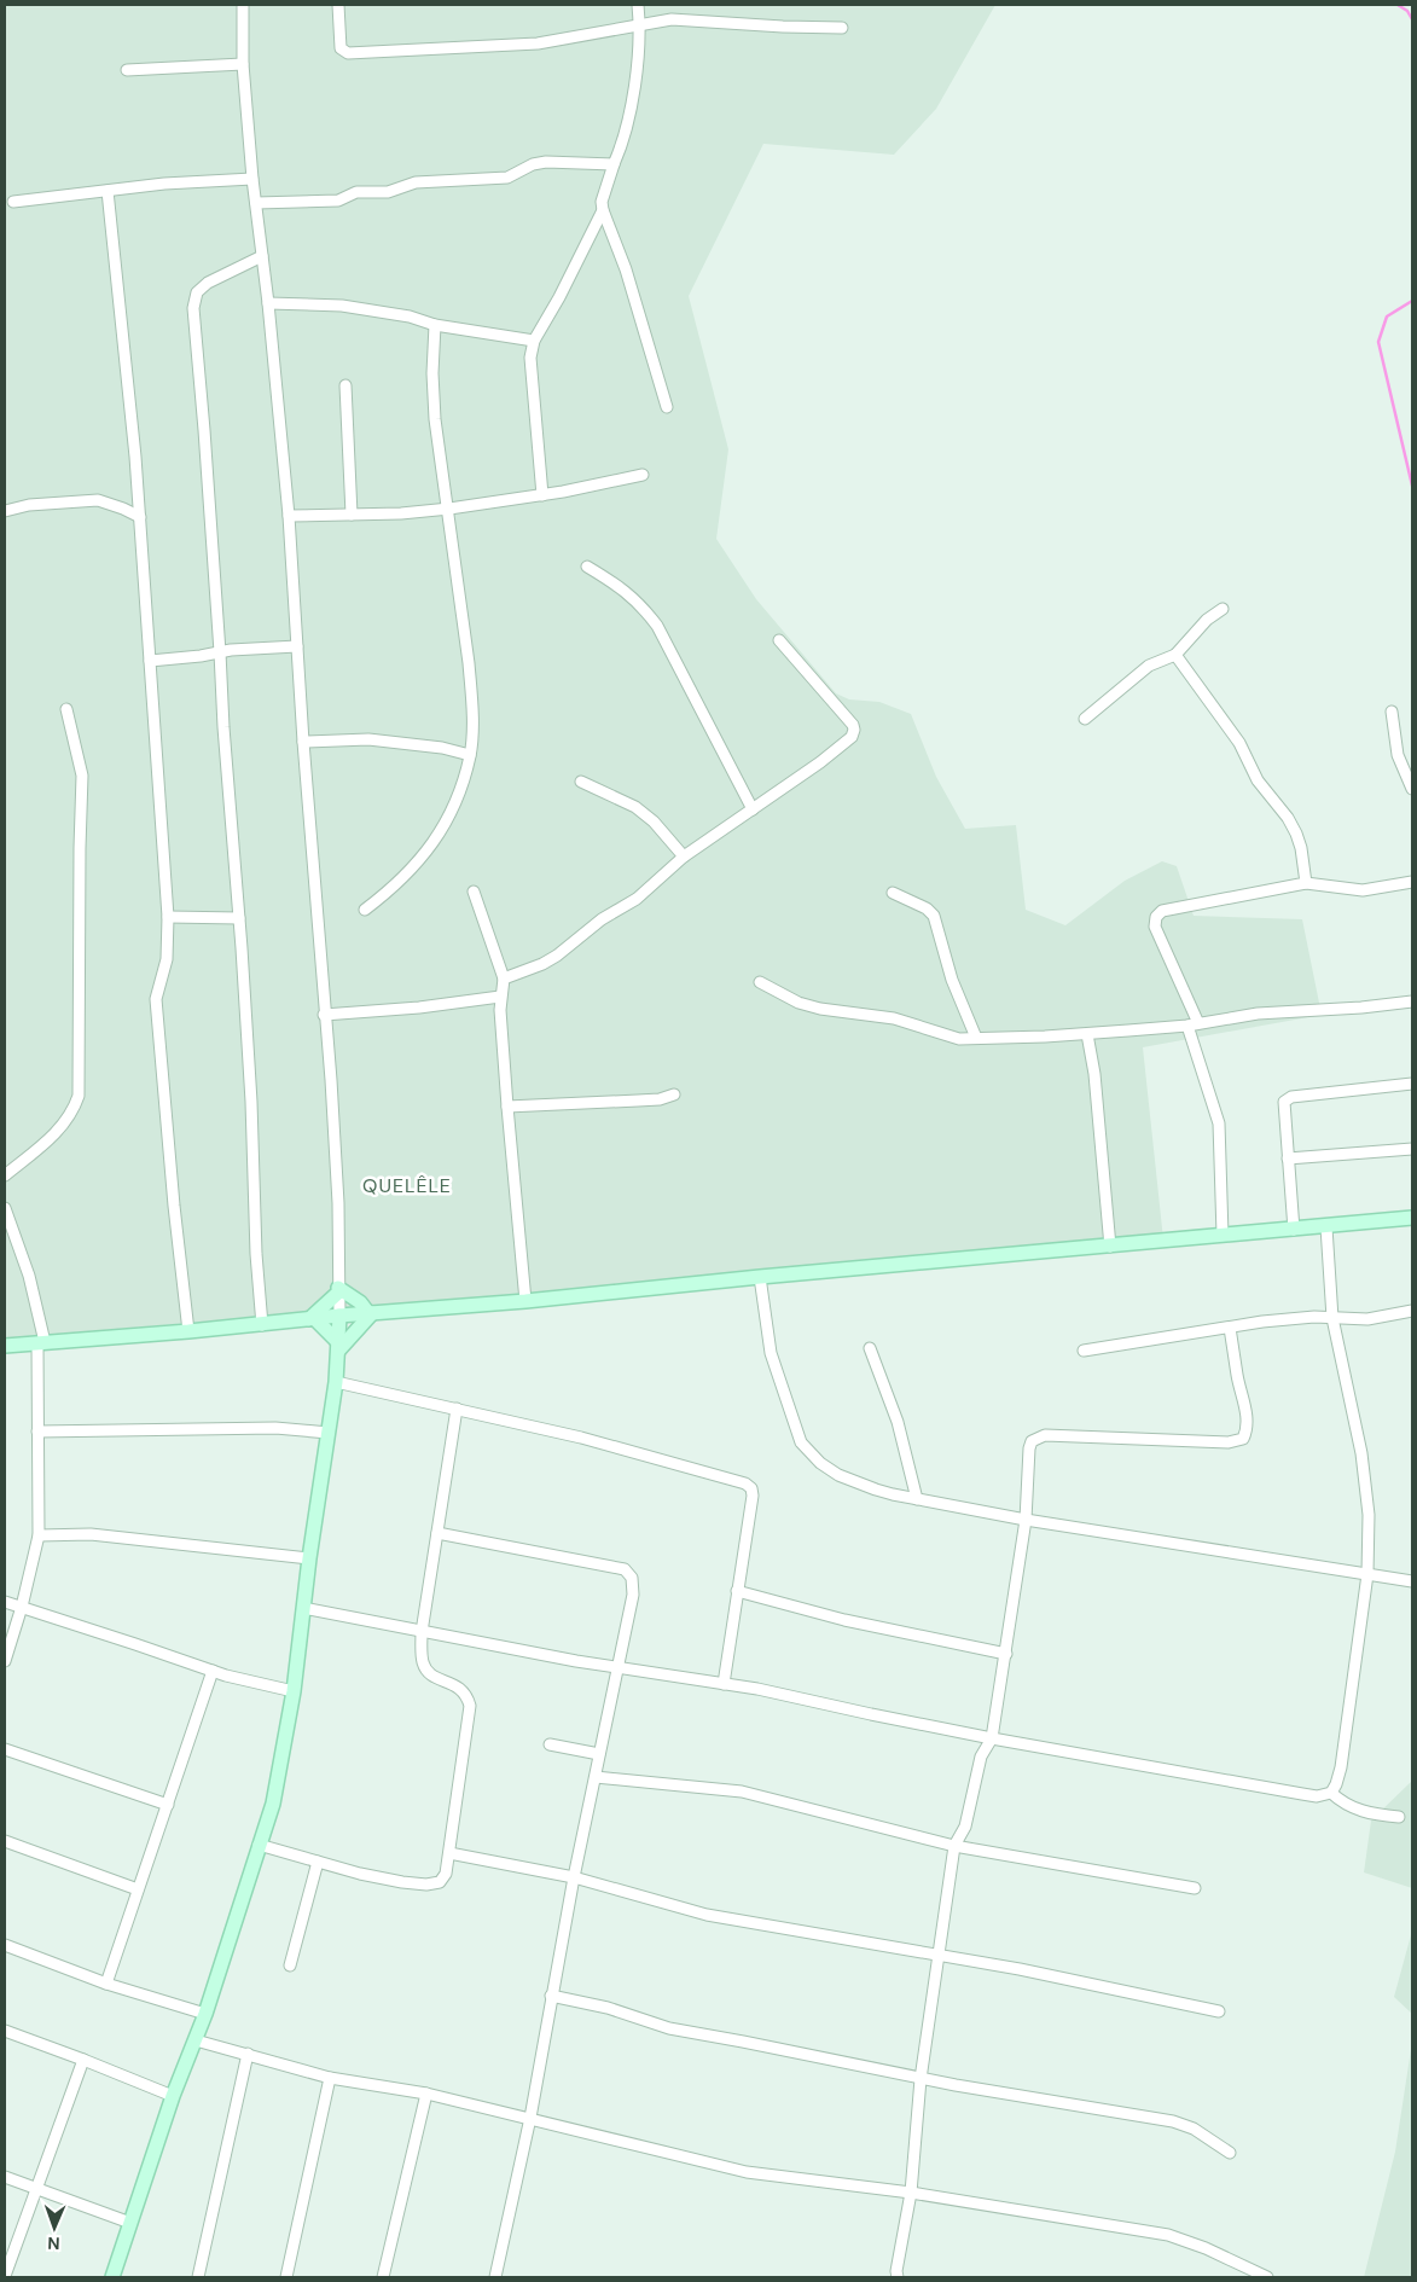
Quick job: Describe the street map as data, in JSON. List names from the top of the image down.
{
  "districts": ["QUELÊLE"],
  "north": "bottom"
}
